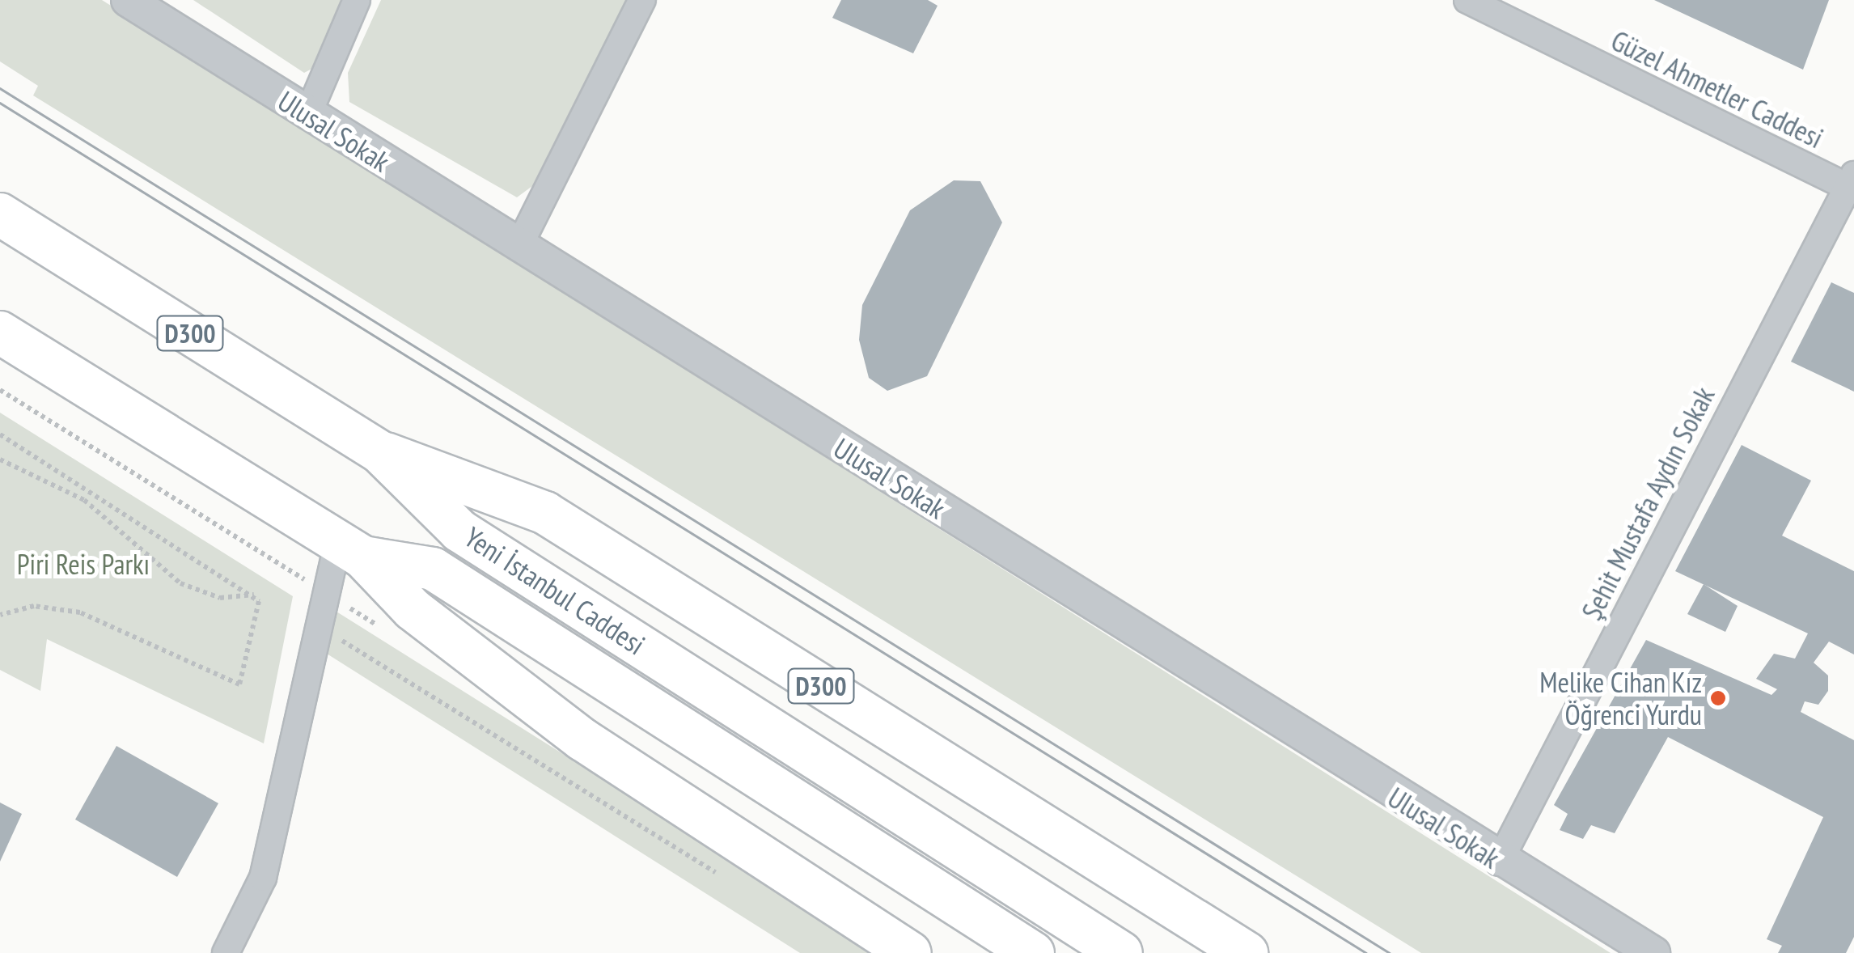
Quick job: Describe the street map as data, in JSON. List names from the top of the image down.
{
  "streets": {
    "highway": ["D300", "Yeni İstanbul Caddesi"],
    "street": ["Güzel Ahmetler Caddesi", "Ulusal Sokak", "Şehit Mustafa Aydın Sokak"]
  },
  "crossings": [
    ["Güzel Ahmetler Caddesi", "Şehit Mustafa Aydın Sokak"],
    ["Ulusal Sokak", "Şehit Mustafa Aydın Sokak"],
    ["D300", "Yeni İstanbul Caddesi"]
  ],
  "parks": ["Piri Reis Parkı"],
  "places": ["Melike Cihan Kız Öğrenci Yurdu"]
}
